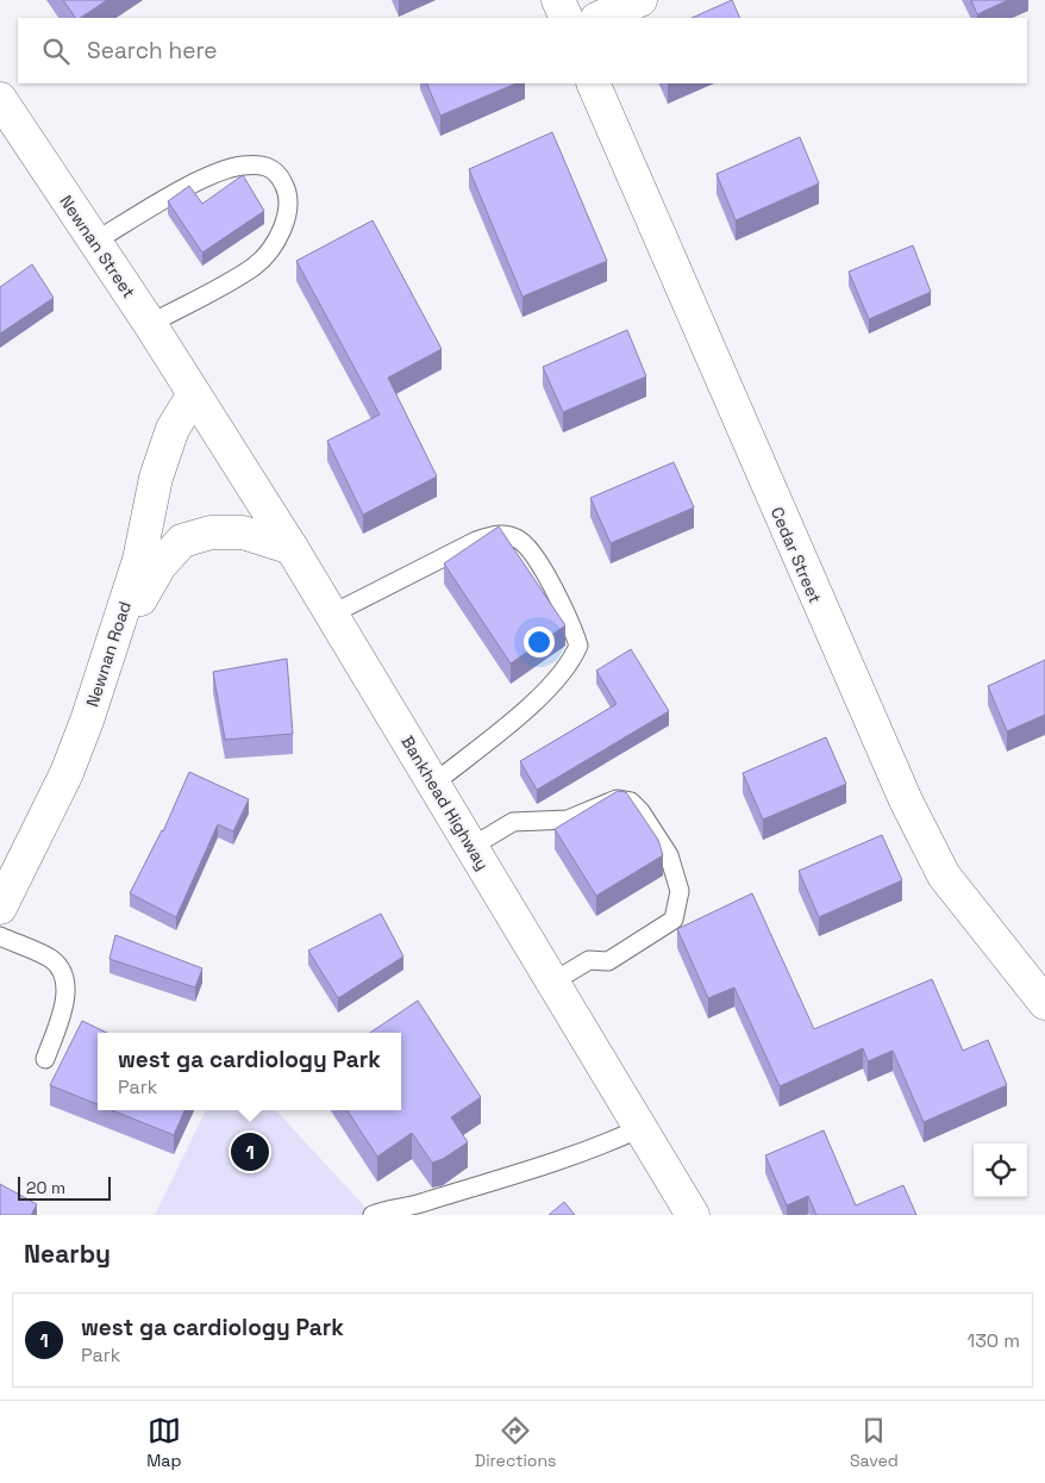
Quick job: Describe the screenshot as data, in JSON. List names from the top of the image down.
{
  "streets": {
    "main road": [
      "Newnan Street",
      "Cedar Street",
      "Newnan Road",
      "Bankhead Highway"
    ]
  },
  "crossings": [
    ["Newnan Street", "Newnan Road"],
    ["Newnan Street", "Bankhead Highway"],
    ["Newnan Road", "Bankhead Highway"]
  ],
  "scale_bar": "20 m",
  "page": {
    "search": "Search here",
    "popup": ["west ga cardiology Park", "Park"],
    "pins": "1",
    "scale": "20 m",
    "heading": "Nearby",
    "list": [
      {
        "mark": "1",
        "name": "west ga cardiology Park",
        "note": "Park",
        "value": "130 m"
      }
    ],
    "nav": ["Map", "Directions", "Saved"]
  }
}
